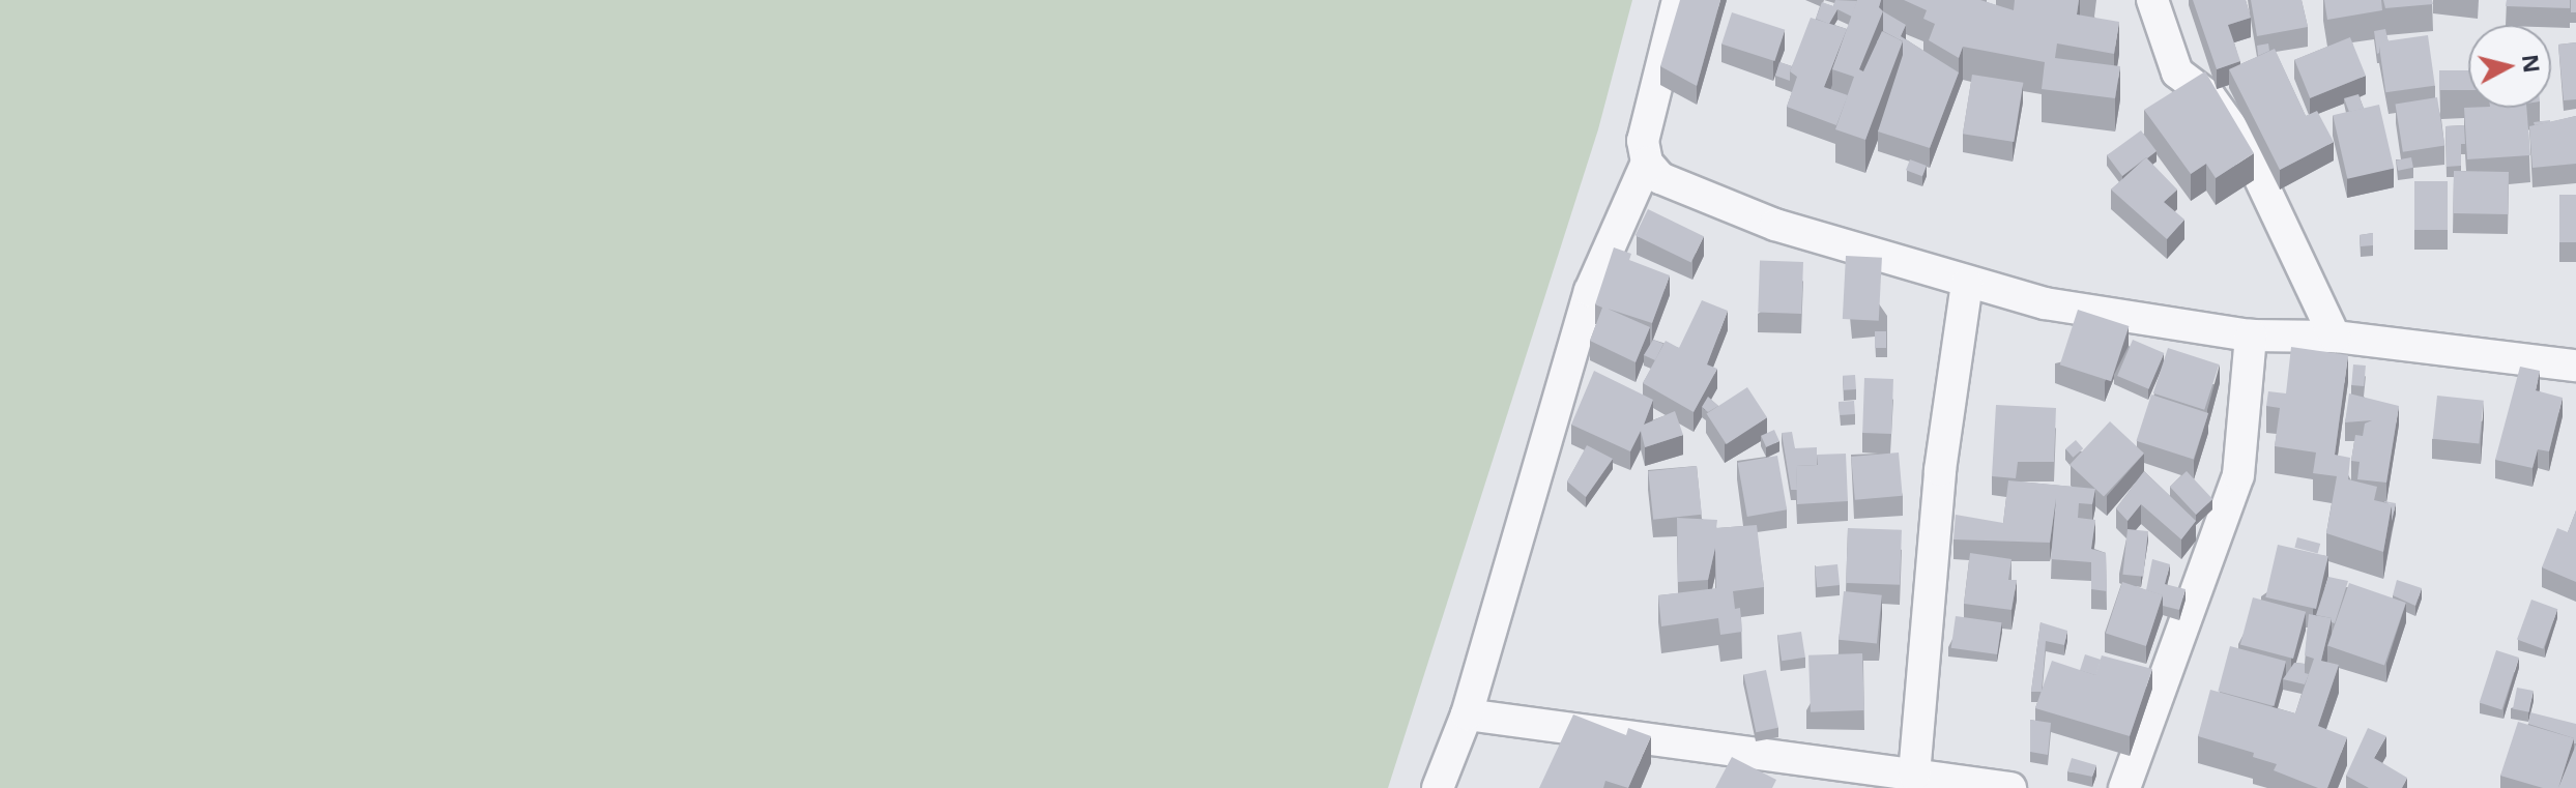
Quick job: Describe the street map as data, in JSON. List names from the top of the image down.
{
  "north": "right"
}
